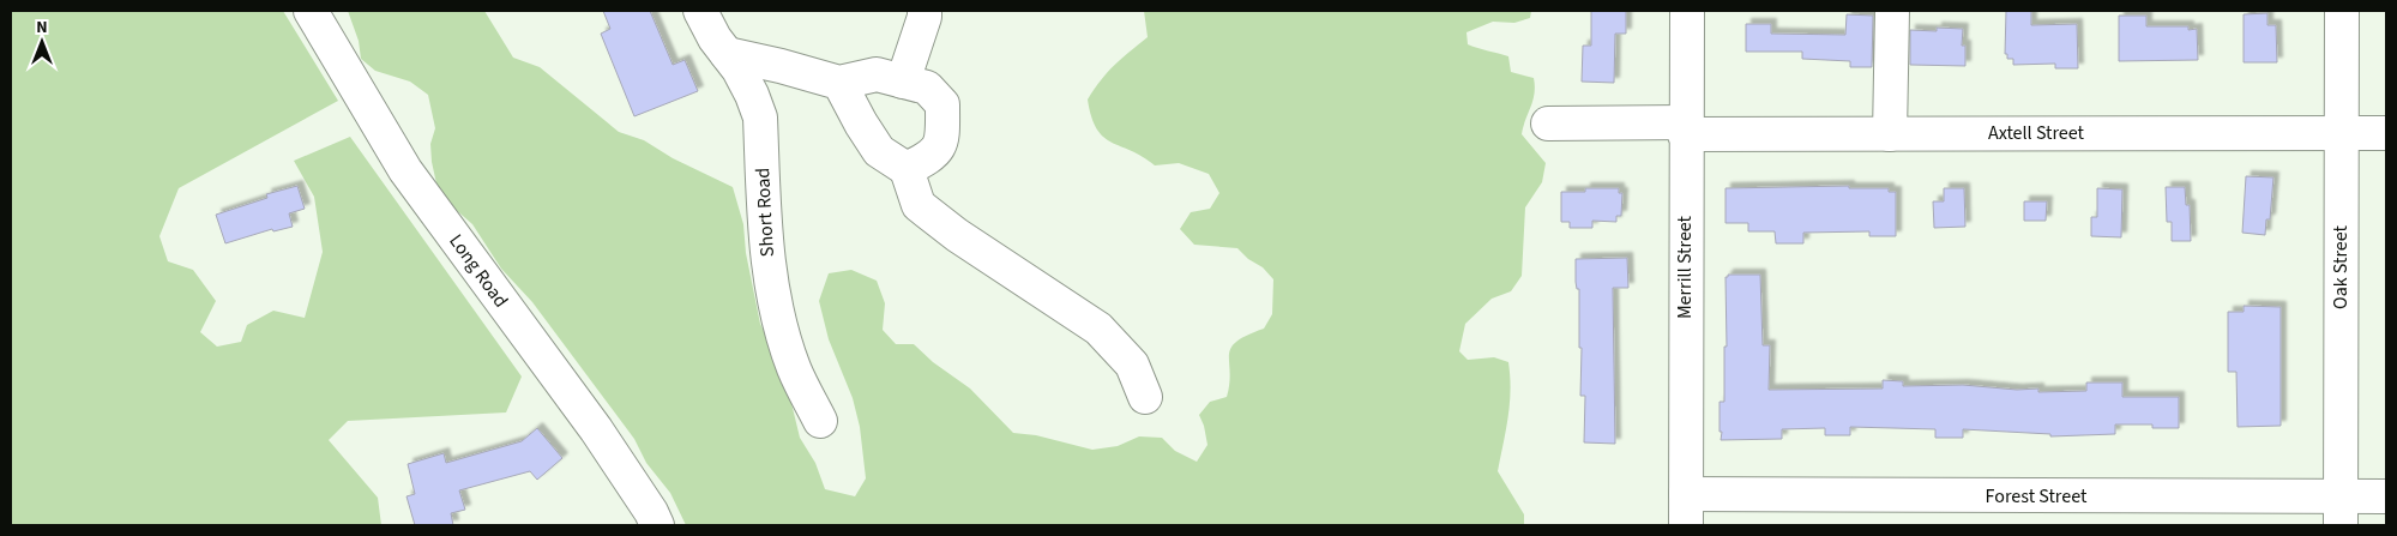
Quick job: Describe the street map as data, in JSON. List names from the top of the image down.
{
  "streets": {
    "street": [
      "Axtell Street",
      "Short Road",
      "Merrill Street",
      "Oak Street",
      "Long Road",
      "Forest Street"
    ]
  },
  "crossings": [
    ["Axtell Street", "Merrill Street"],
    ["Axtell Street", "Oak Street"],
    ["Merrill Street", "Forest Street"],
    ["Oak Street", "Forest Street"]
  ],
  "north": "top"
}
